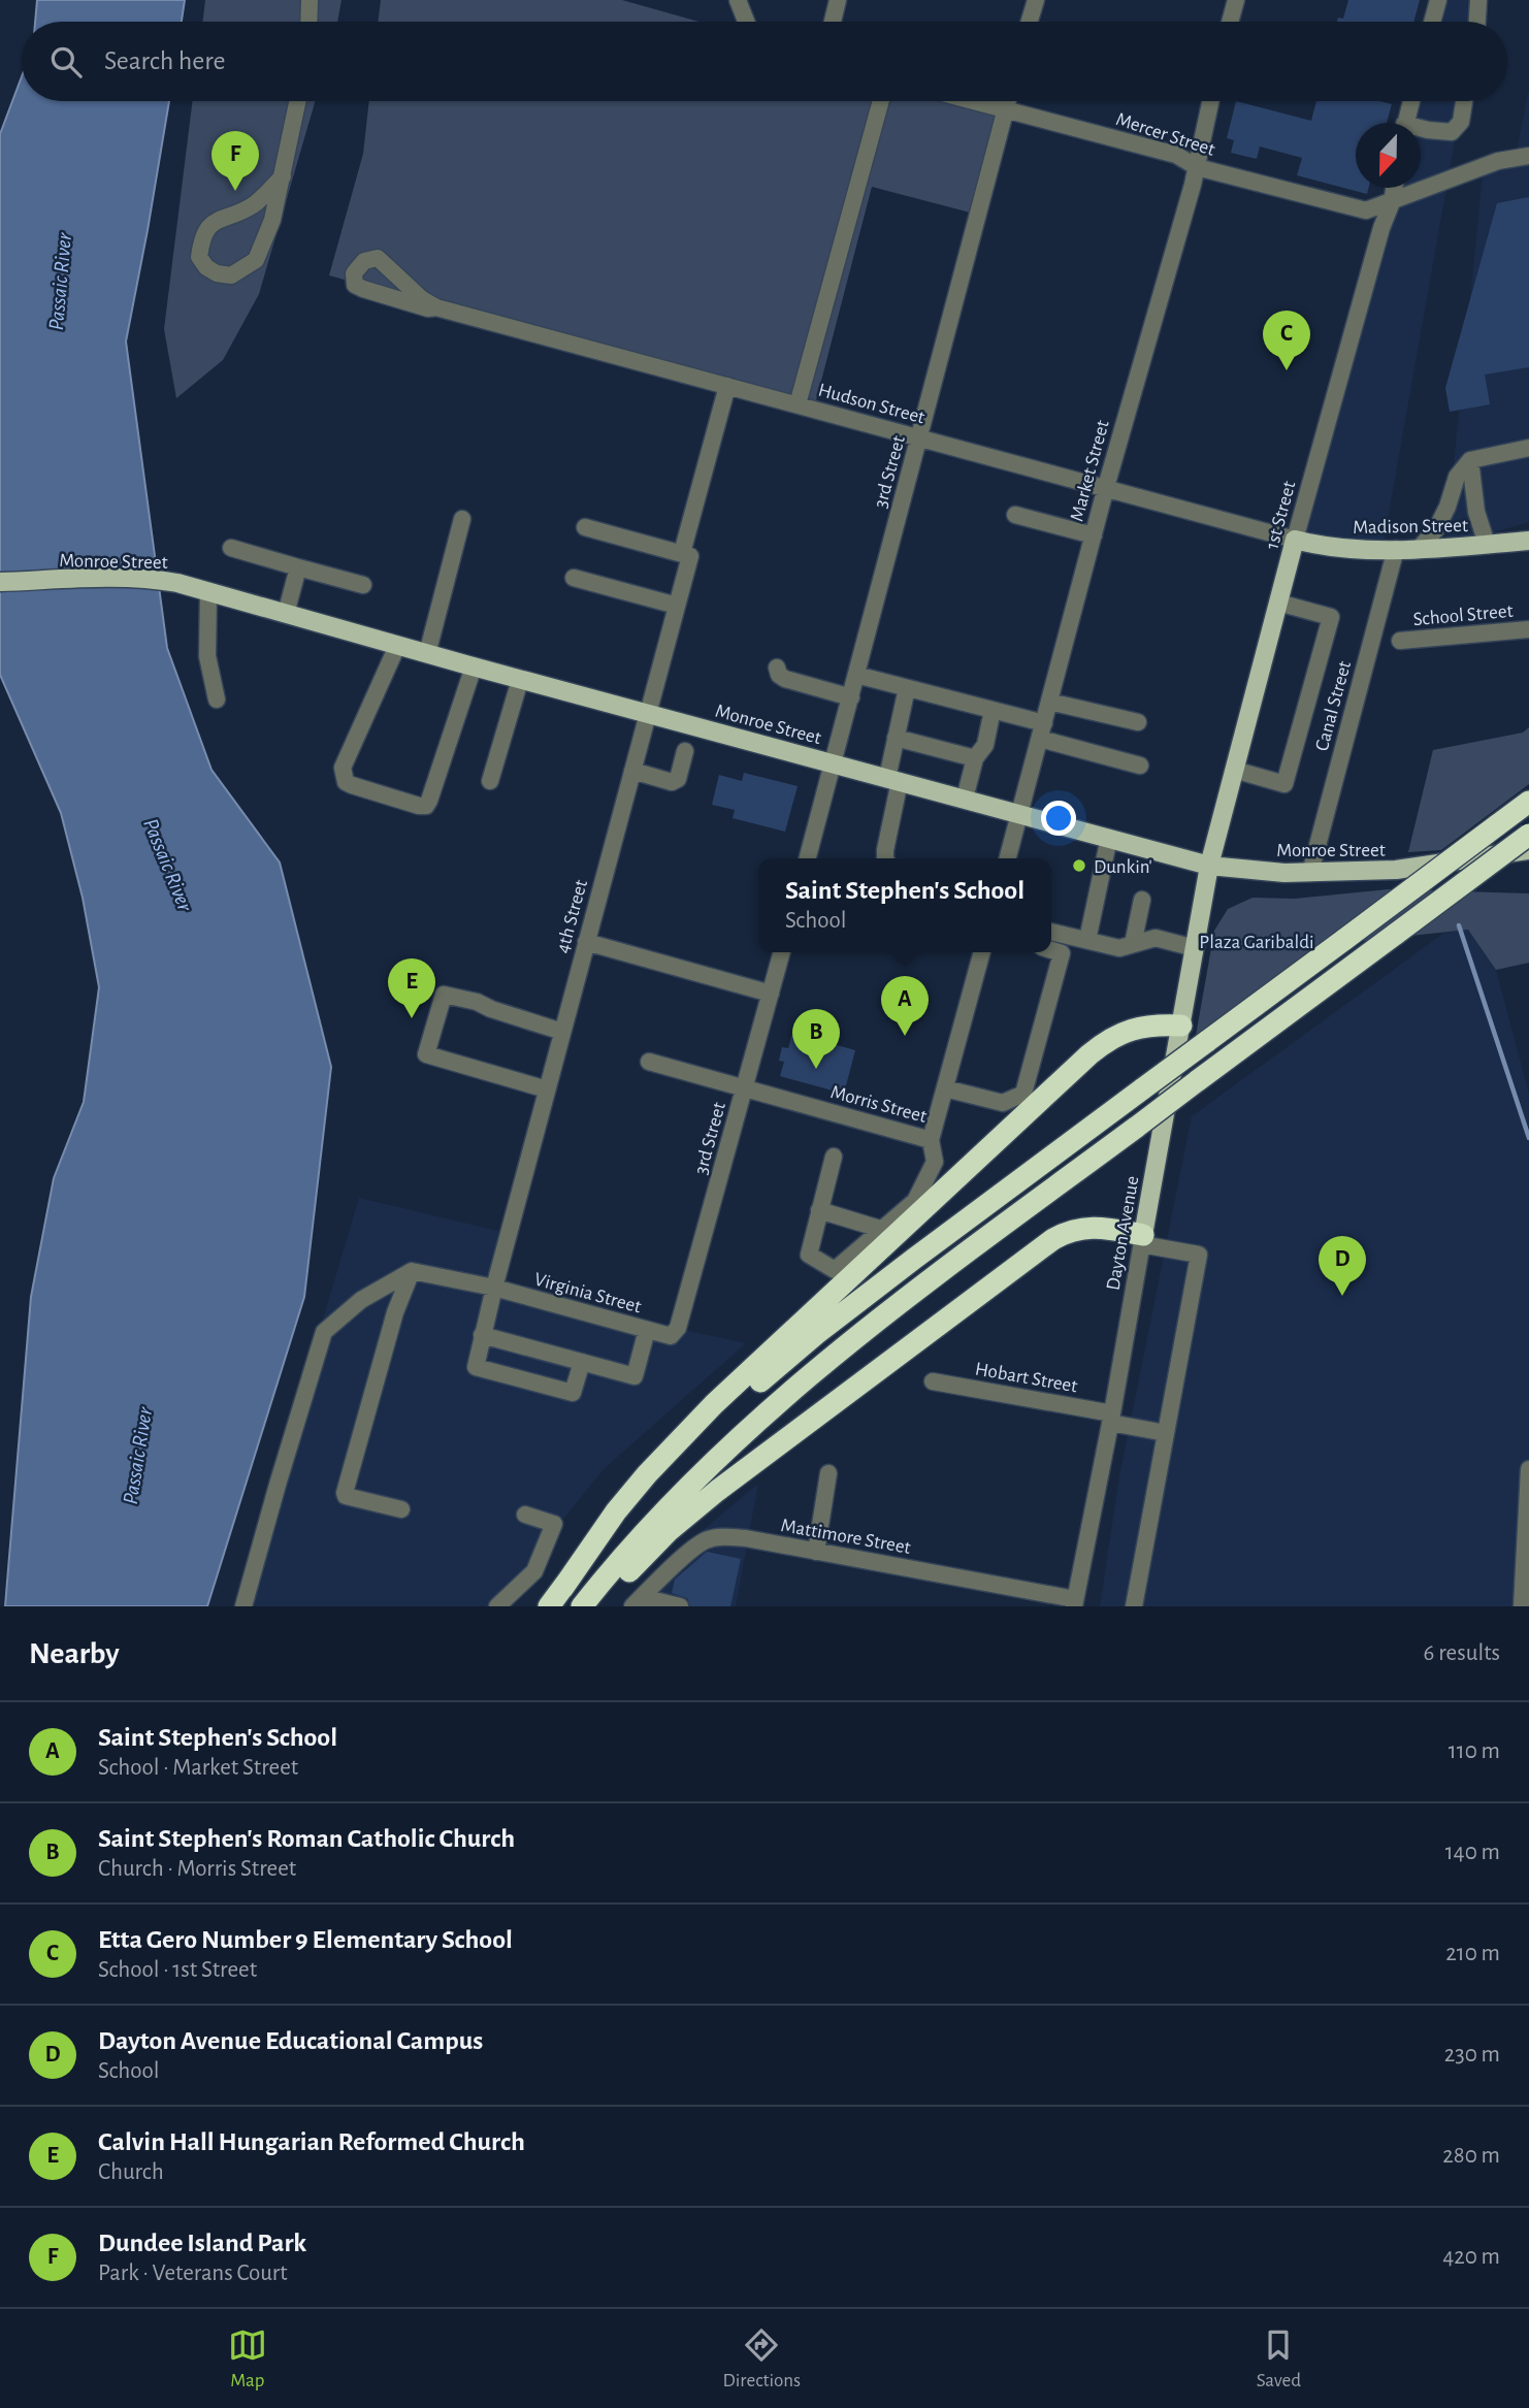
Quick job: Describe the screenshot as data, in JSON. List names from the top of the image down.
{
  "streets": {
    "main road": [
      "1st Street",
      "Madison Street",
      "Monroe Street",
      "Dayton Avenue"
    ],
    "street": [
      "Mercer Street",
      "Hudson Street",
      "Market Street",
      "3rd Street",
      "School Street",
      "Canal Street",
      "4th Street",
      "Morris Street",
      "Virginia Street",
      "Hobart Street",
      "Mattimore Street"
    ]
  },
  "crossings": [
    ["Mercer Street", "Market Street"],
    ["Mercer Street", "3rd Street"],
    ["Mercer Street", "1st Street"],
    ["Hudson Street", "Market Street"],
    ["Hudson Street", "3rd Street"],
    ["Hudson Street", "1st Street"],
    ["Hudson Street", "Madison Street"],
    ["Hudson Street", "4th Street"],
    ["Market Street", "Monroe Street"],
    ["3rd Street", "Monroe Street"],
    ["3rd Street", "Morris Street"],
    ["3rd Street", "Virginia Street"],
    ["1st Street", "Madison Street"],
    ["1st Street", "Monroe Street"],
    ["1st Street", "Dayton Avenue"],
    ["Madison Street", "Canal Street"],
    ["Monroe Street", "Canal Street"],
    ["Monroe Street", "4th Street"],
    ["Monroe Street", "Dayton Avenue"],
    ["4th Street", "Virginia Street"],
    ["Dayton Avenue", "Hobart Street"],
    ["Dayton Avenue", "Mattimore Street"]
  ],
  "water": ["Passaic River"],
  "parks": ["Plaza Garibaldi"],
  "places": ["Dunkin'"],
  "north": "bottom",
  "page": {
    "search": "Search here",
    "pins": [
      "F",
      "C",
      "E",
      "A",
      "B",
      "D"
    ],
    "popup": ["Saint Stephen's School", "School"],
    "heading": ["Nearby", "6 results"],
    "list": [
      {
        "mark": "A",
        "name": "Saint Stephen's School",
        "note": "School · Market Street",
        "value": "110 m"
      },
      {
        "mark": "B",
        "name": "Saint Stephen's Roman Catholic Church",
        "note": "Church · Morris Street",
        "value": "140 m"
      },
      {
        "mark": "C",
        "name": "Etta Gero Number 9 Elementary School",
        "note": "School · 1st Street",
        "value": "210 m"
      },
      {
        "mark": "D",
        "name": "Dayton Avenue Educational Campus",
        "note": "School",
        "value": "230 m"
      },
      {
        "mark": "E",
        "name": "Calvin Hall Hungarian Reformed Church",
        "note": "Church",
        "value": "280 m"
      },
      {
        "mark": "F",
        "name": "Dundee Island Park",
        "note": "Park · Veterans Court",
        "value": "420 m"
      }
    ],
    "nav": ["Map", "Directions", "Saved"]
  }
}
